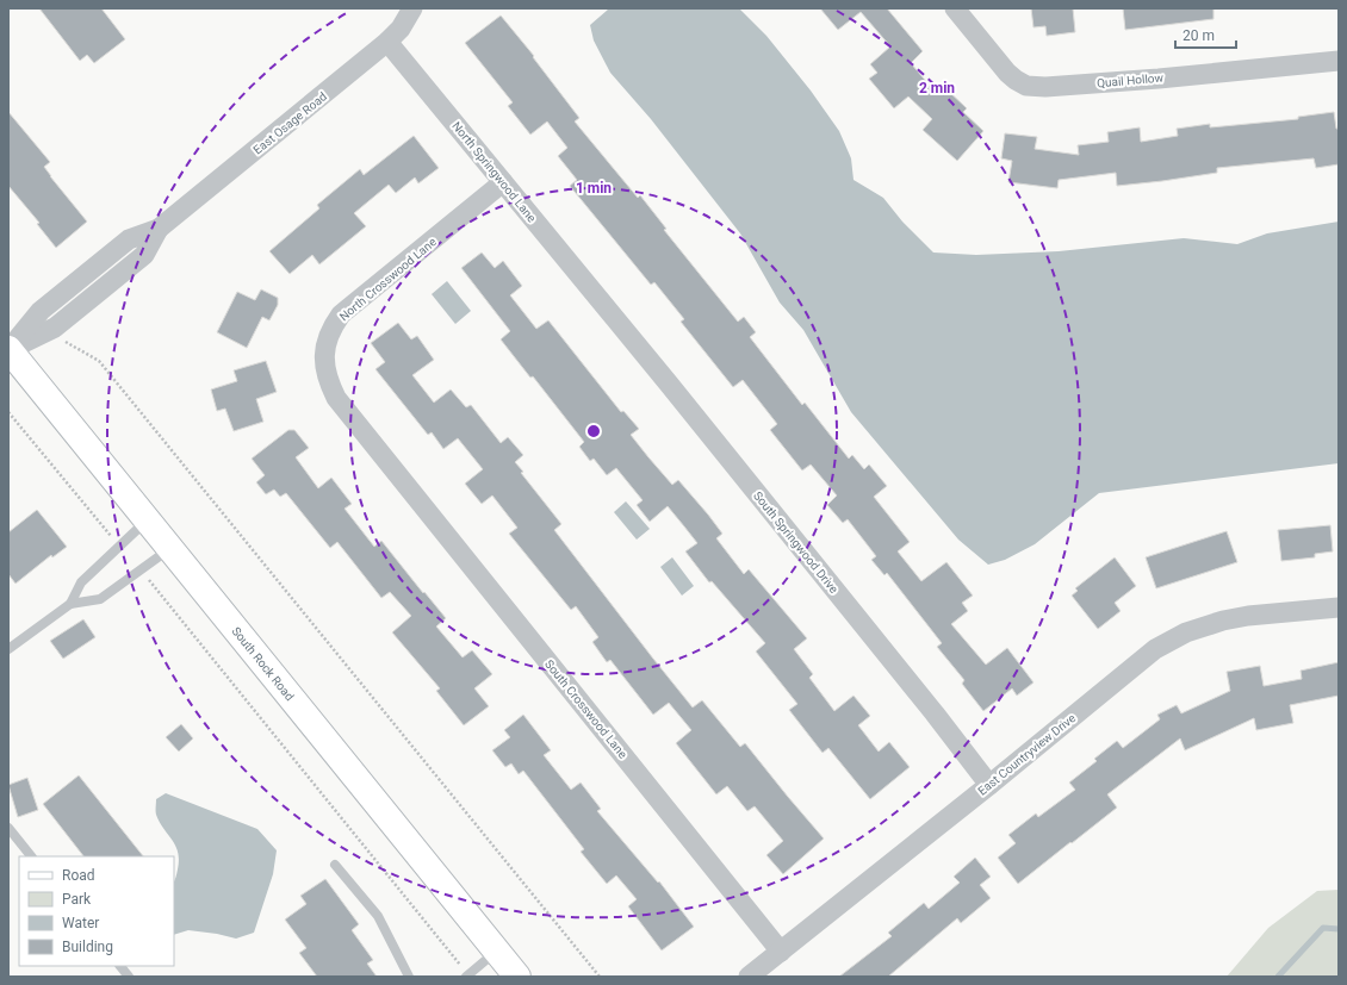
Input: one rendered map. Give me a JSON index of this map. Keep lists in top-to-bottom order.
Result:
{
  "streets": {
    "main road": ["South Rock Road"],
    "street": [
      "Quail Hollow",
      "East Osage Road",
      "North Springwood Lane",
      "North Crosswood Lane",
      "South Springwood Drive",
      "South Crosswood Lane",
      "East Countryview Drive"
    ]
  },
  "crossings": [
    ["East Osage Road", "North Springwood Lane"],
    ["East Osage Road", "South Rock Road"],
    ["North Springwood Lane", "North Crosswood Lane"],
    ["North Springwood Lane", "South Springwood Drive"],
    ["North Crosswood Lane", "South Crosswood Lane"],
    ["South Springwood Drive", "East Countryview Drive"],
    ["South Crosswood Lane", "East Countryview Drive"]
  ],
  "legend": [
    "Road",
    "Park",
    "Water",
    "Building"
  ],
  "scale_bar": "20 m",
  "rings": ["2 min", "1 min"]
}
